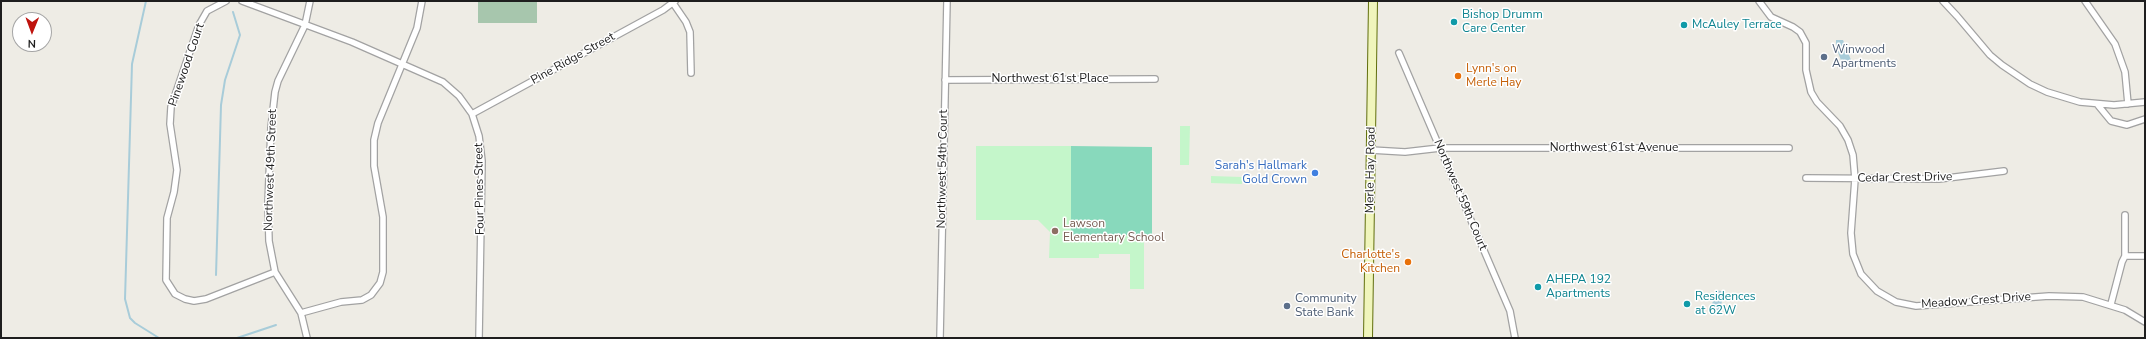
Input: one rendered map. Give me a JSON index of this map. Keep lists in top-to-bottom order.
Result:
{
  "streets": {
    "main road": ["Merle Hay Road"],
    "street": [
      "Pine Ridge Street",
      "Pinewood Court",
      "Northwest 61st Place",
      "Northwest 61st Avenue",
      "Northwest 54th Court",
      "Northwest 49th Street",
      "Cedar Crest Drive",
      "Four Pines Street",
      "Northwest 59th Court",
      "Meadow Crest Drive"
    ]
  },
  "crossings": [
    ["Pine Ridge Street", "Four Pines Street"],
    ["Pinewood Court", "Northwest 49th Street"],
    ["Northwest 61st Place", "Northwest 54th Court"],
    ["Northwest 61st Avenue", "Merle Hay Road"],
    ["Northwest 61st Avenue", "Northwest 59th Court"],
    ["Northwest 49th Street", "Four Pines Street"],
    ["Cedar Crest Drive", "Meadow Crest Drive"]
  ],
  "places": [
    "Bishop Drumm Care Center",
    "McAuley Terrace",
    "Winwood Apartments",
    "Lynn's on Merle Hay",
    "Sarah's Hallmark Gold Crown",
    "Lawson Elementary School",
    "Charlotte's Kitchen",
    "AHEPA 192 Apartments",
    "Residences at 62W",
    "Community State Bank"
  ],
  "north": "bottom"
}
